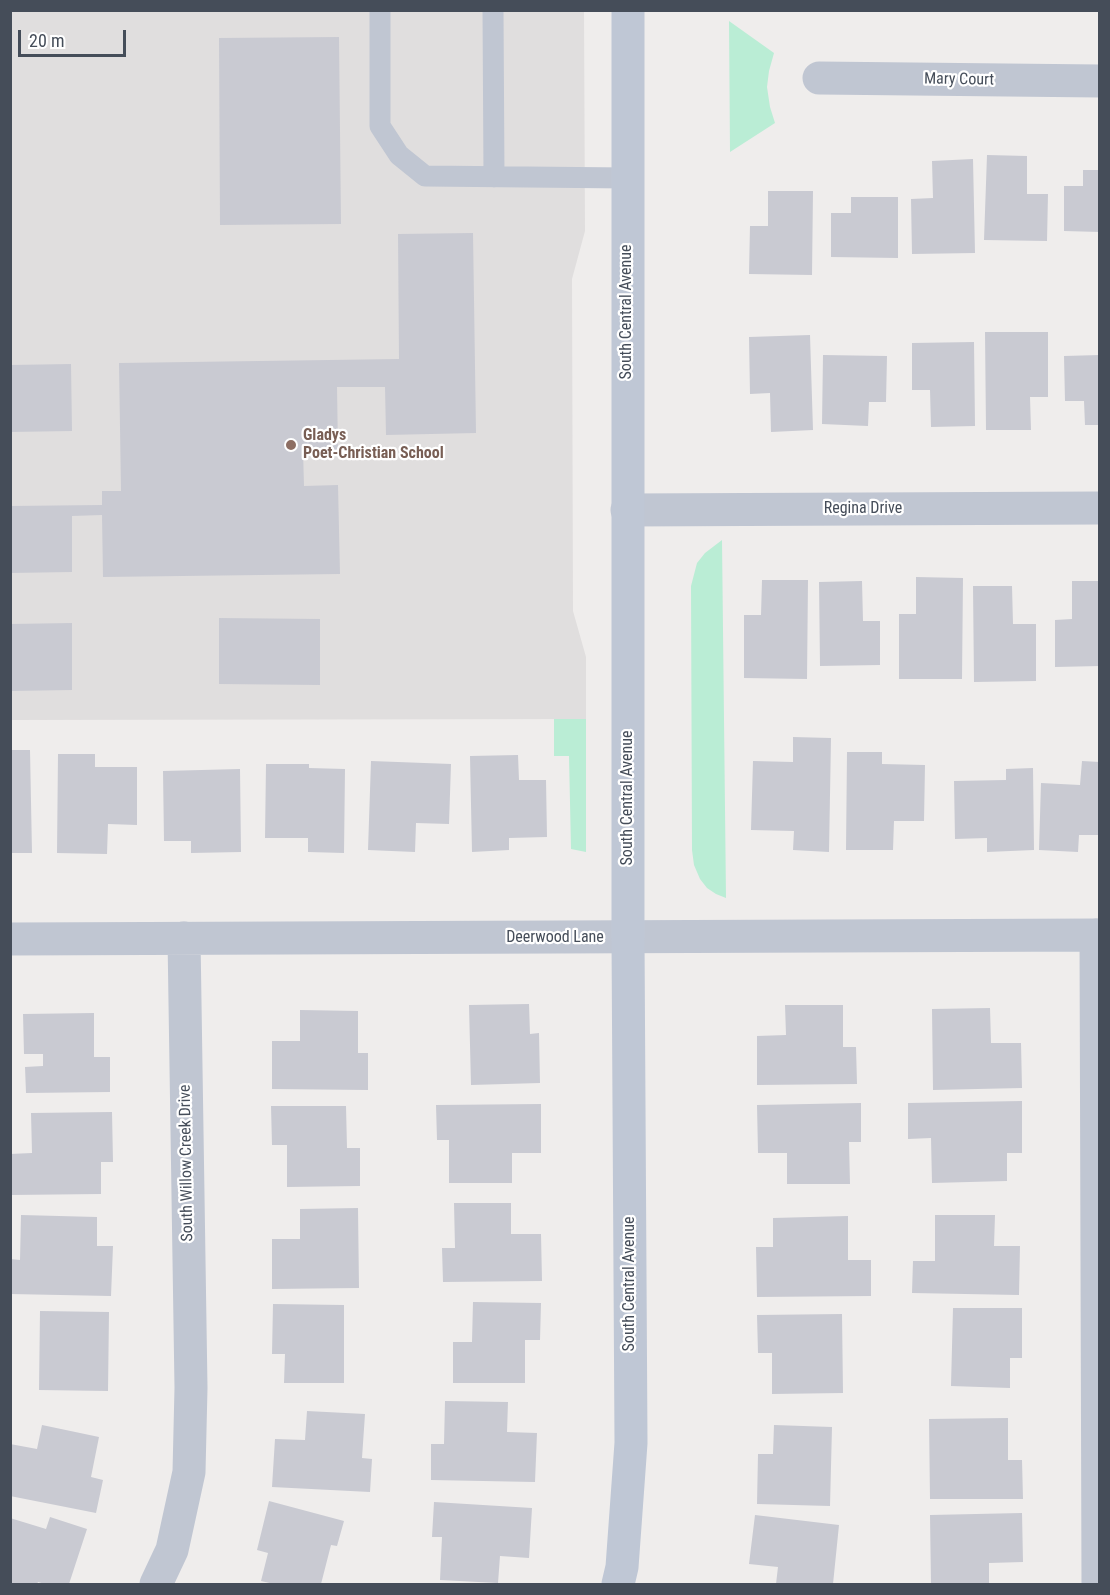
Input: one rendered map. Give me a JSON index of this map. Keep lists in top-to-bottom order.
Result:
{
  "streets": {
    "street": [
      "Mary Court",
      "South Central Avenue",
      "Regina Drive",
      "Deerwood Lane",
      "South Willow Creek Drive"
    ]
  },
  "crossings": [
    ["South Central Avenue", "Regina Drive"],
    ["South Central Avenue", "Deerwood Lane"],
    ["Deerwood Lane", "South Willow Creek Drive"]
  ],
  "places": ["Gladys Poet-Christian School"],
  "scale_bar": "20 m"
}
